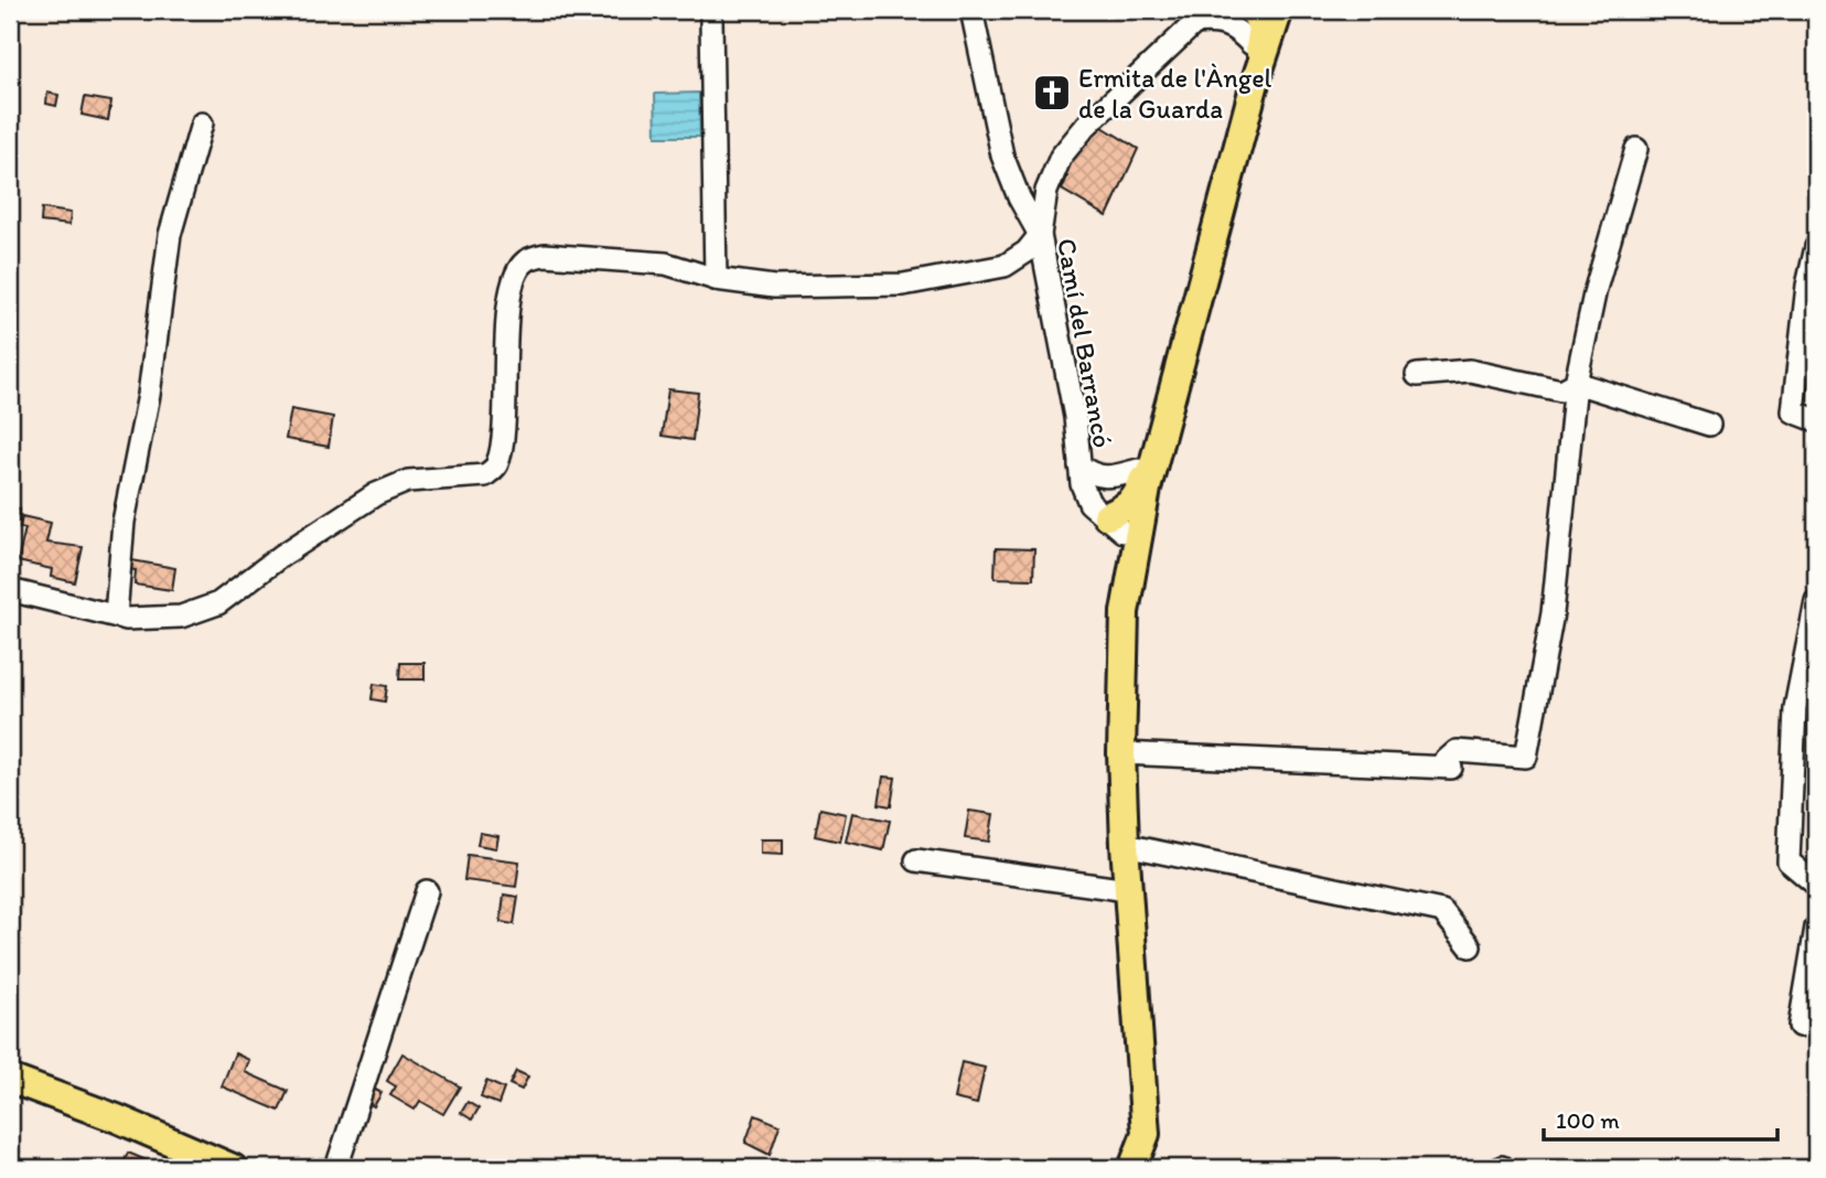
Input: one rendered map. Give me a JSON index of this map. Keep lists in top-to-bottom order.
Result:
{
  "streets": {
    "street": ["Camí del Barrancó"]
  },
  "places": {
    "church": ["Ermita de l'Àngel de la Guarda"]
  },
  "scale_bar": "100 m"
}
